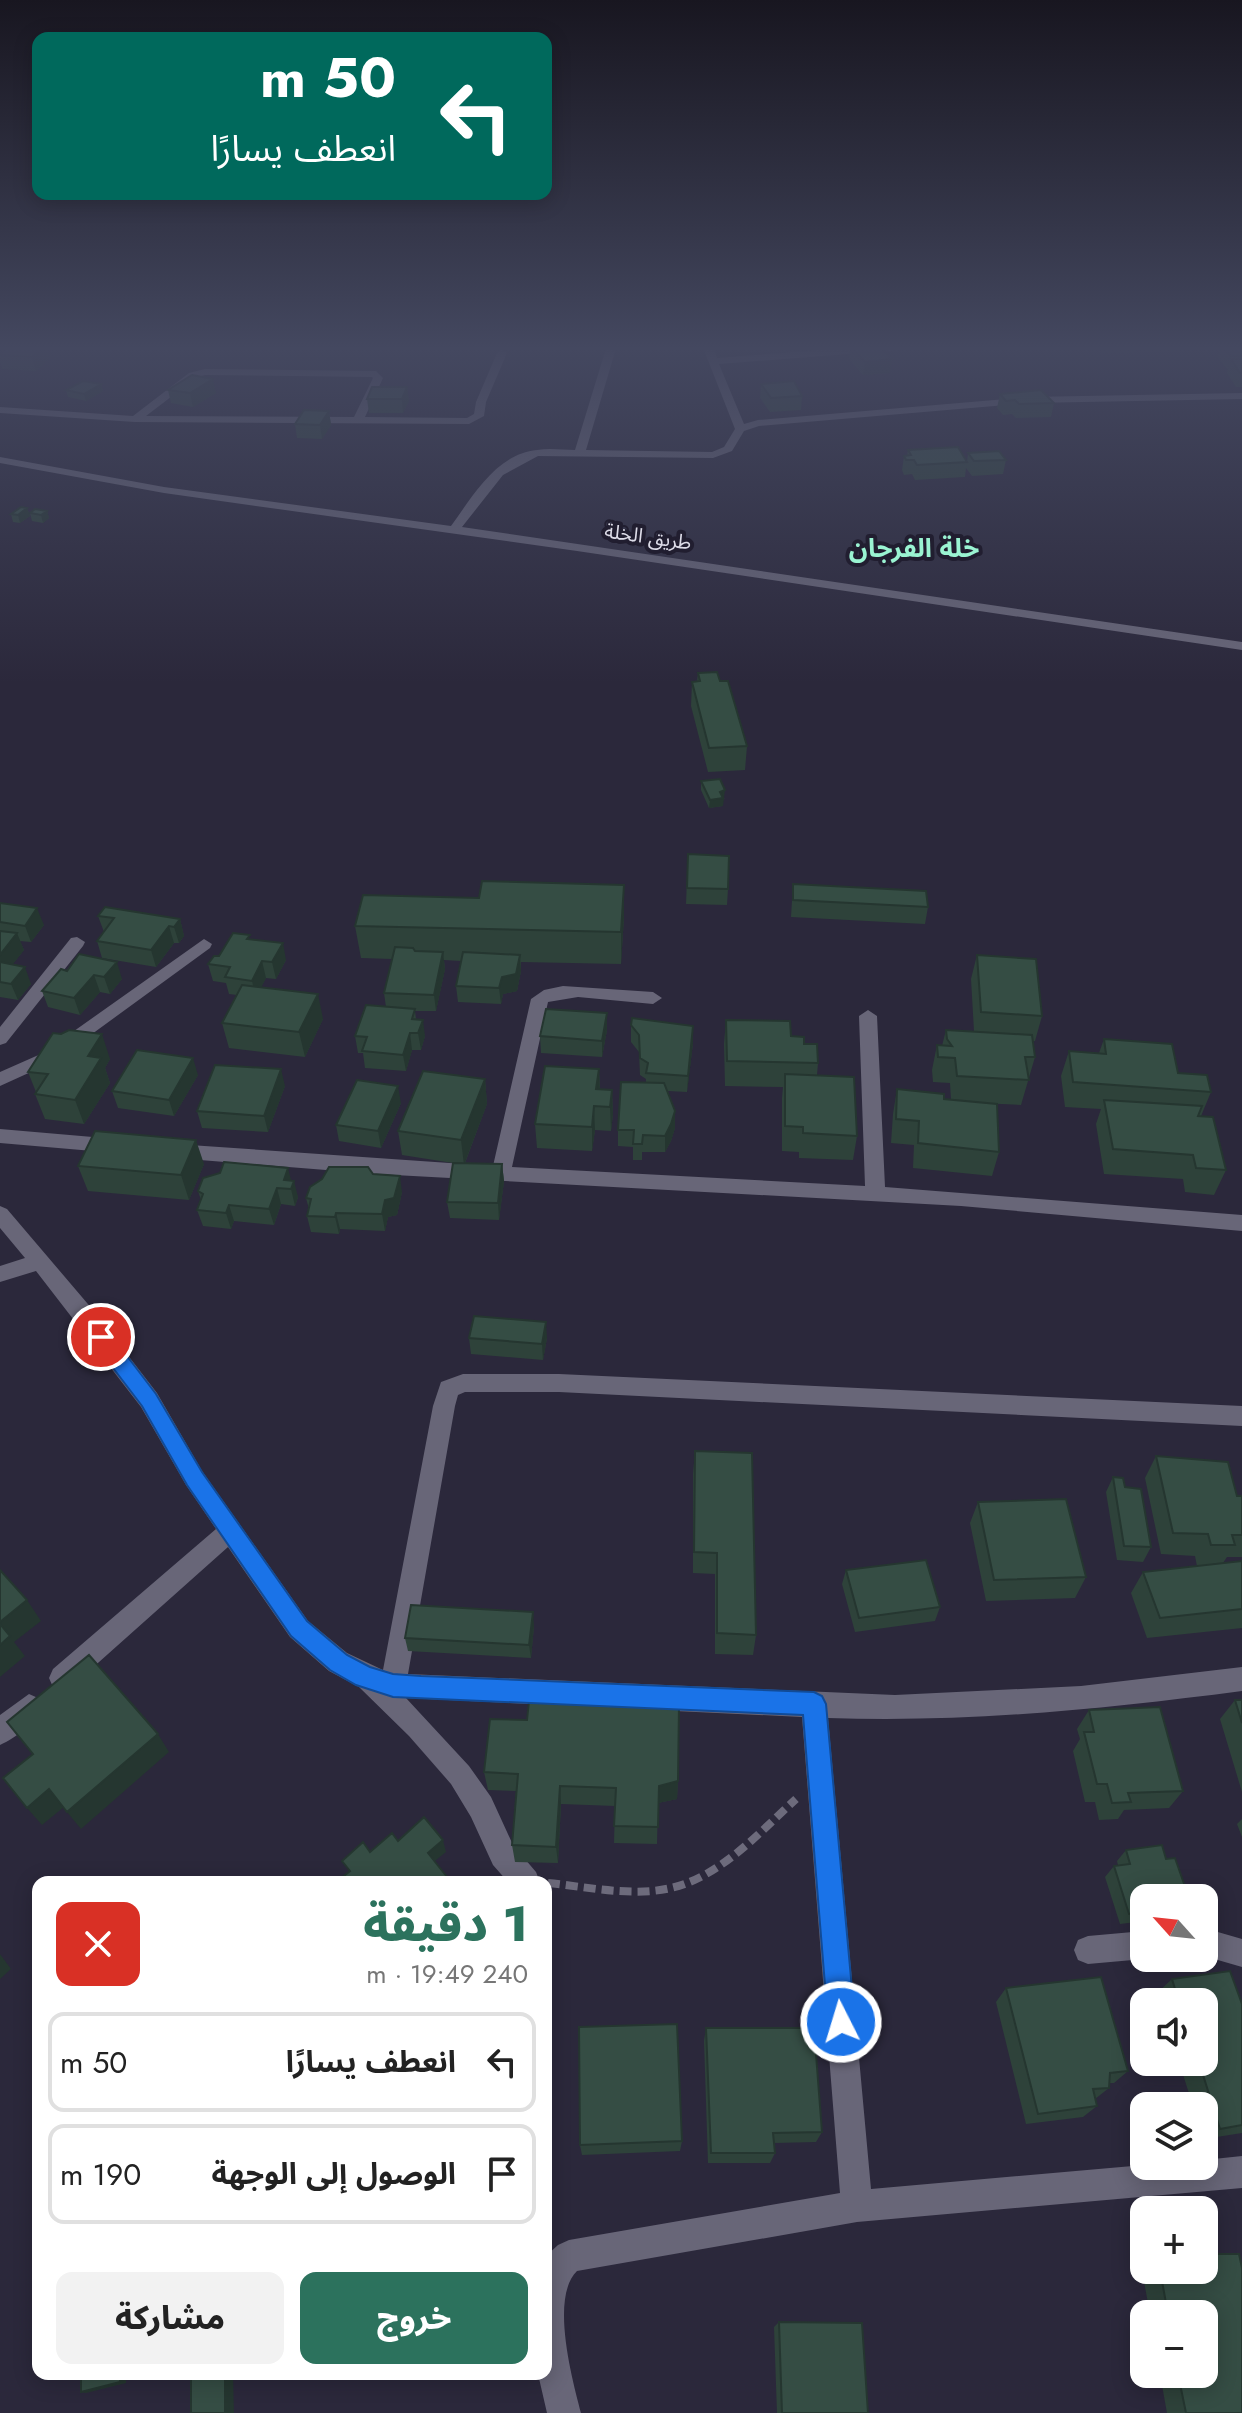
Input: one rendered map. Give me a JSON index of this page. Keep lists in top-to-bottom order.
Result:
{
  "streets": {
    "street": ["طريق الخلة"]
  },
  "districts": ["خلة الفرجان"],
  "north": "top left",
  "page": {
    "turn": ["50 m", "انعطف يسارًا"],
    "heading": ["1 دقيقة", "240 m · 19:49"],
    "map_buttons": ["+", "−"],
    "list": [
      {
        "name": "انعطف يسارًا",
        "value": "50 m"
      },
      {
        "name": "الوصول إلى الوجهة",
        "value": "190 m"
      }
    ],
    "buttons": ["خروج", "مشاركة"]
  }
}
